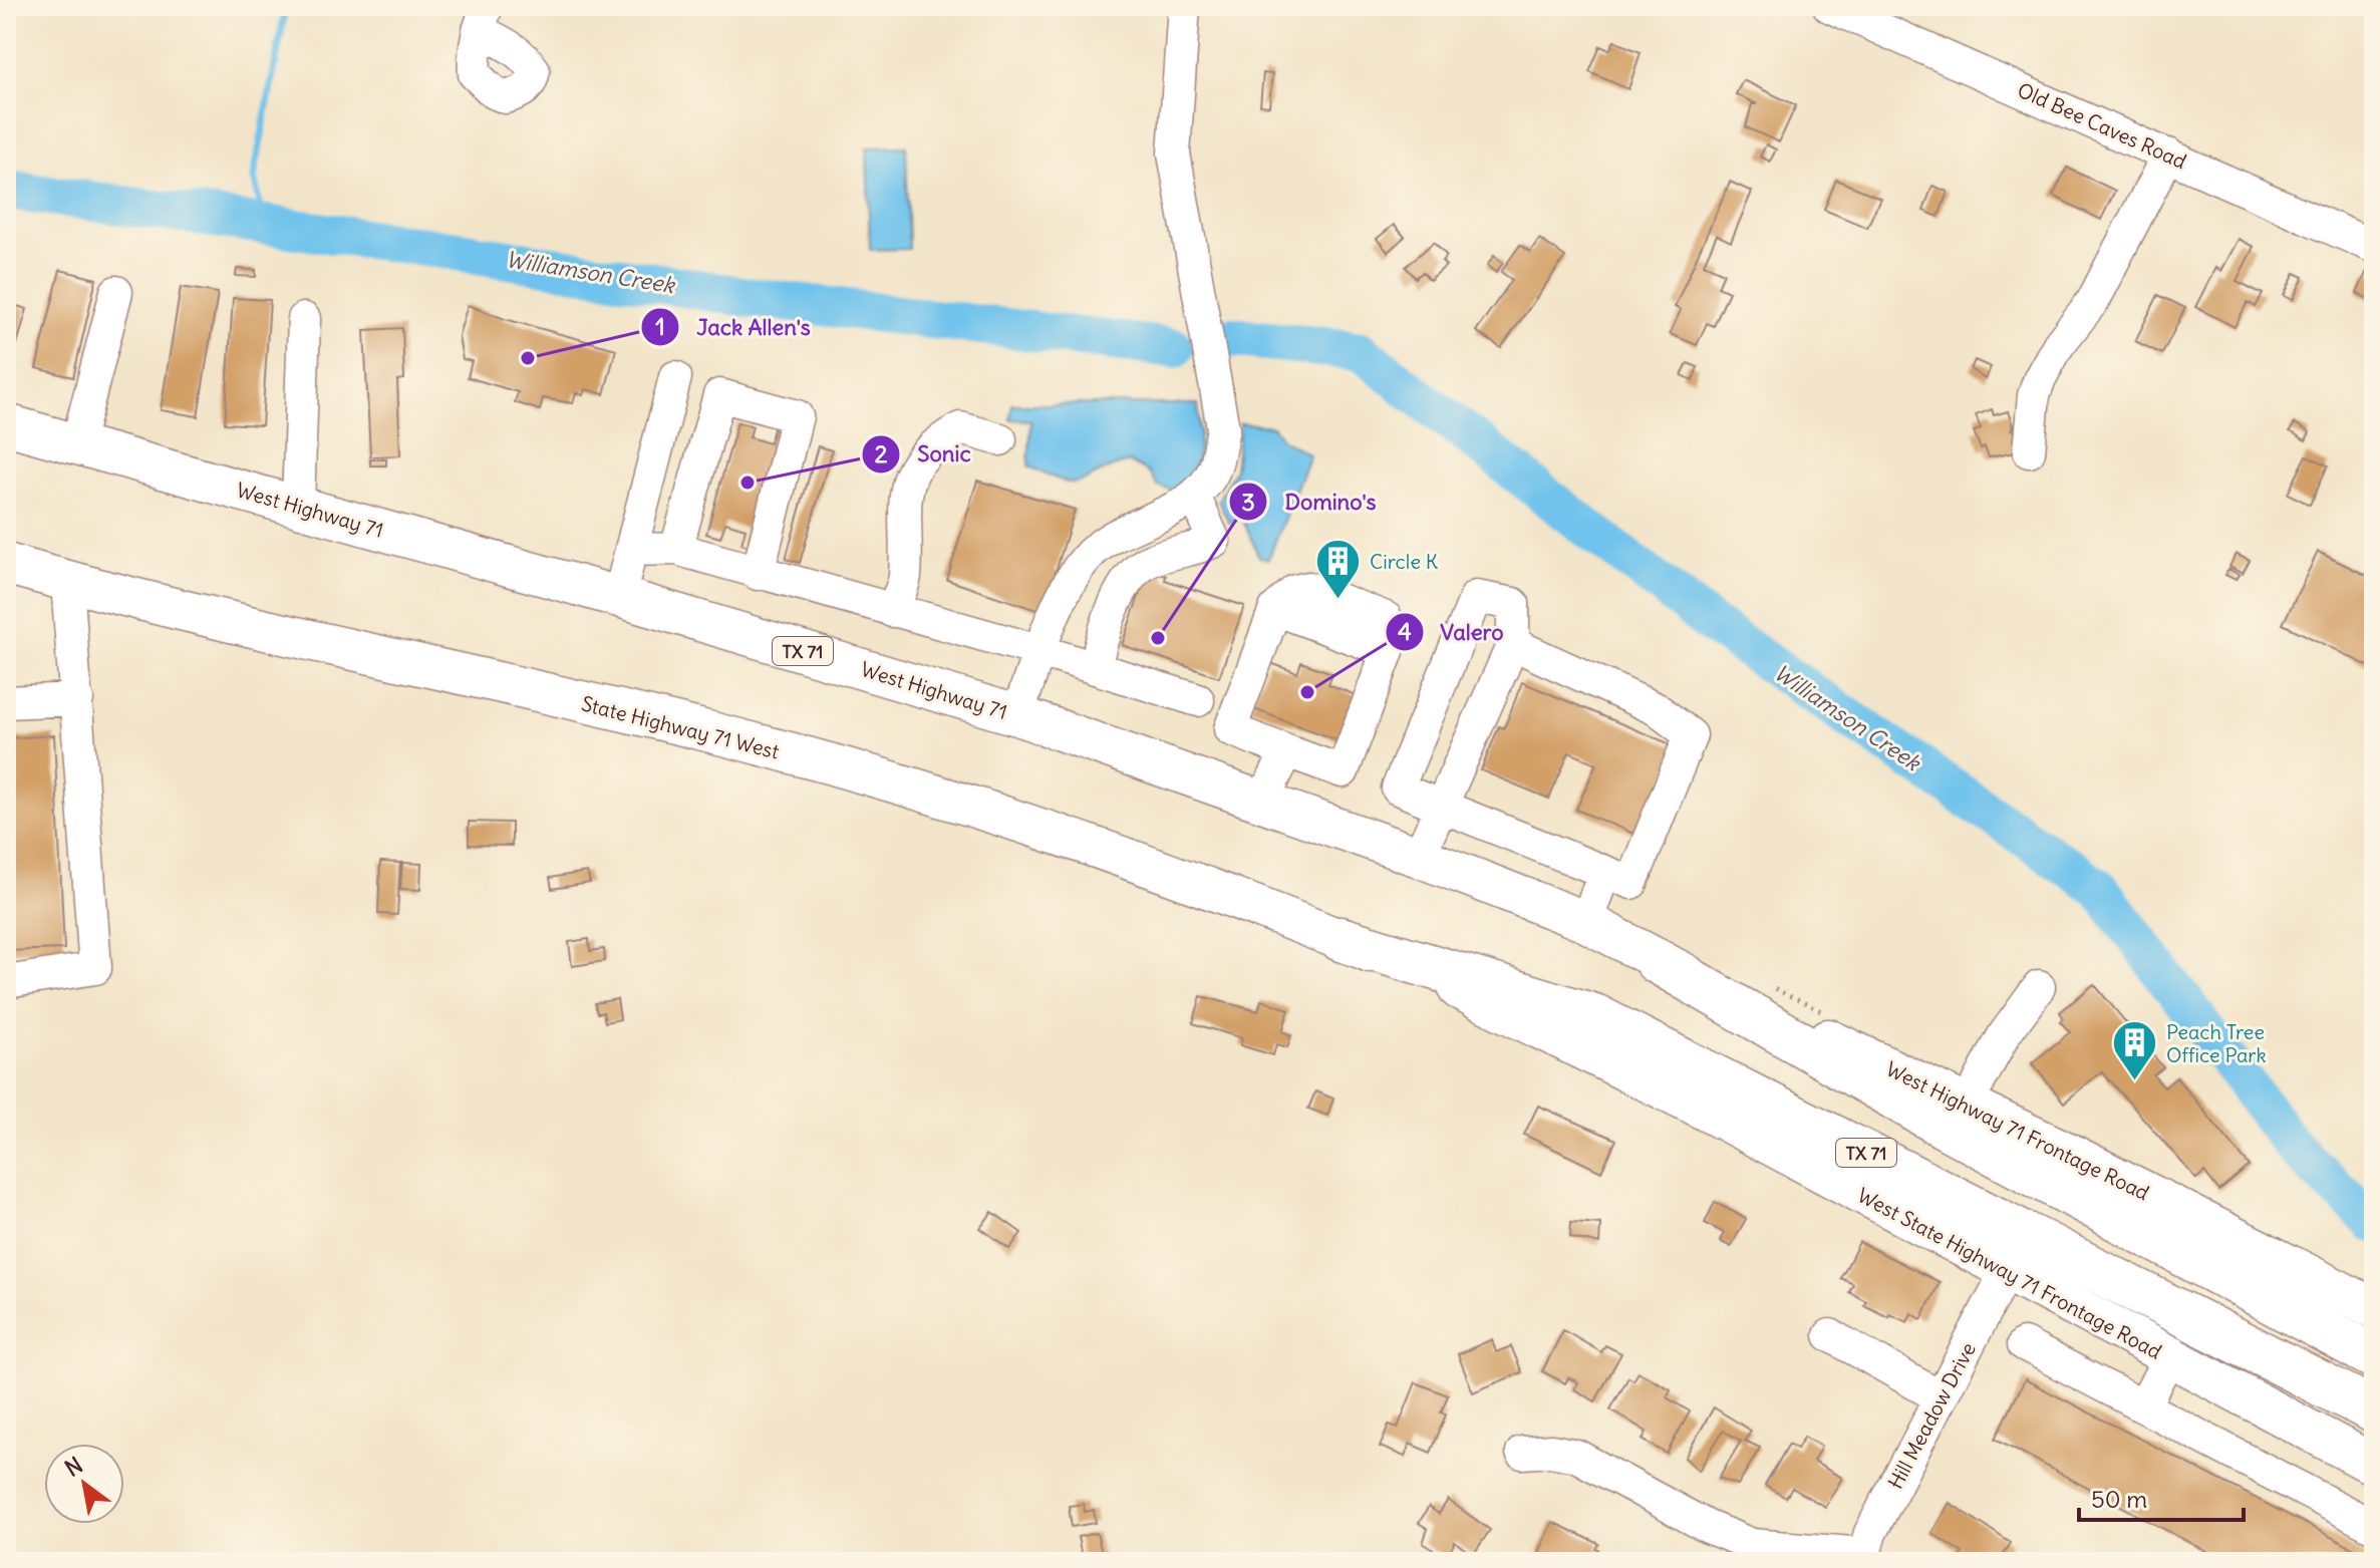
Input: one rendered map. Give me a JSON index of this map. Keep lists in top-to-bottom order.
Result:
{
  "streets": {
    "highway": ["TX 71"],
    "main road": [
      "West Highway 71",
      "State Highway 71 West",
      "West Highway 71 Frontage Road",
      "West State Highway 71 Frontage Road"
    ],
    "street": ["Old Bee Caves Road", "Hill Meadow Drive"]
  },
  "crossings": [
    ["West Highway 71", "TX 71"],
    ["West Highway 71", "West Highway 71 Frontage Road"],
    ["TX 71", "State Highway 71 West"],
    ["TX 71", "West Highway 71 Frontage Road"],
    ["TX 71", "West State Highway 71 Frontage Road"],
    ["State Highway 71 West", "West State Highway 71 Frontage Road"],
    ["West State Highway 71 Frontage Road", "Hill Meadow Drive"]
  ],
  "water": ["Williamson Creek"],
  "places": {
    "other": [
      "Jack Allen's",
      "Sonic",
      "Domino's",
      "Valero"
    ],
    "building": ["Circle K", "Peach Tree Office Park"]
  },
  "scale_bar": "50 m",
  "north": "top left"
}
